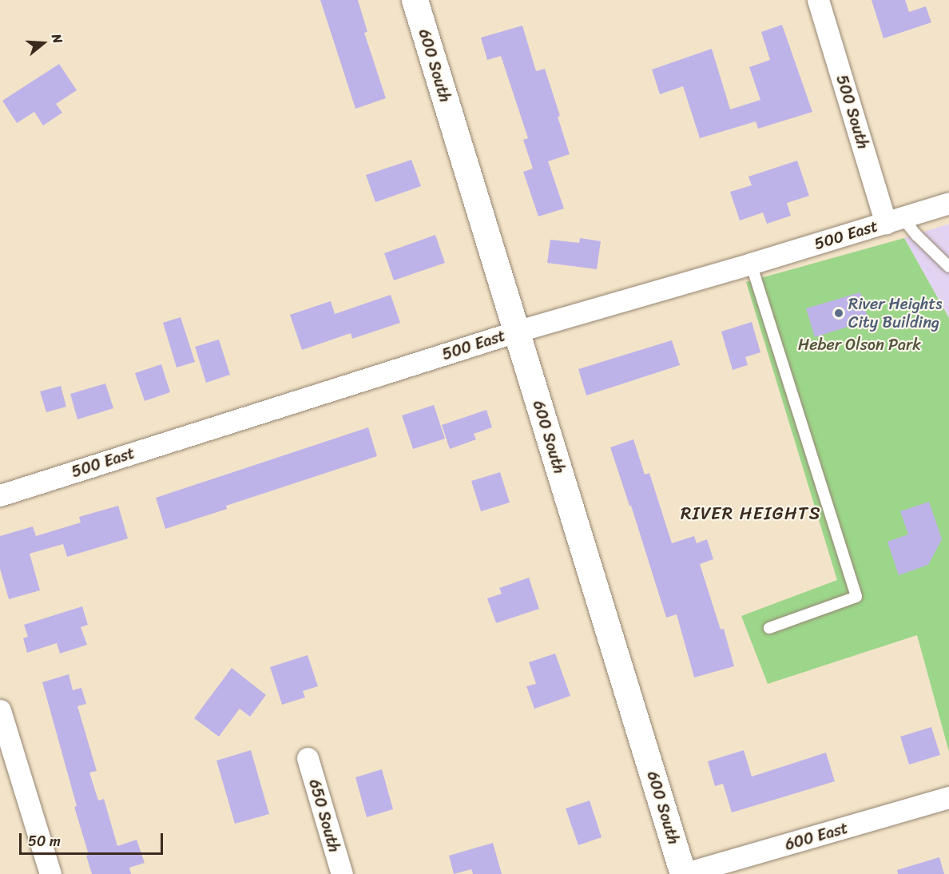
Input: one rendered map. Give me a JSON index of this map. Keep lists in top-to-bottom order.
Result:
{
  "streets": {
    "street": [
      "600 South",
      "500 South",
      "500 East",
      "650 South",
      "600 East"
    ]
  },
  "crossings": [
    ["600 South", "500 East"],
    ["600 South", "600 East"],
    ["500 South", "500 East"]
  ],
  "districts": ["RIVER HEIGHTS"],
  "parks": ["Heber Olson Park"],
  "places": ["River Heights City Building"],
  "scale_bar": "50 m",
  "north": "right"
}
